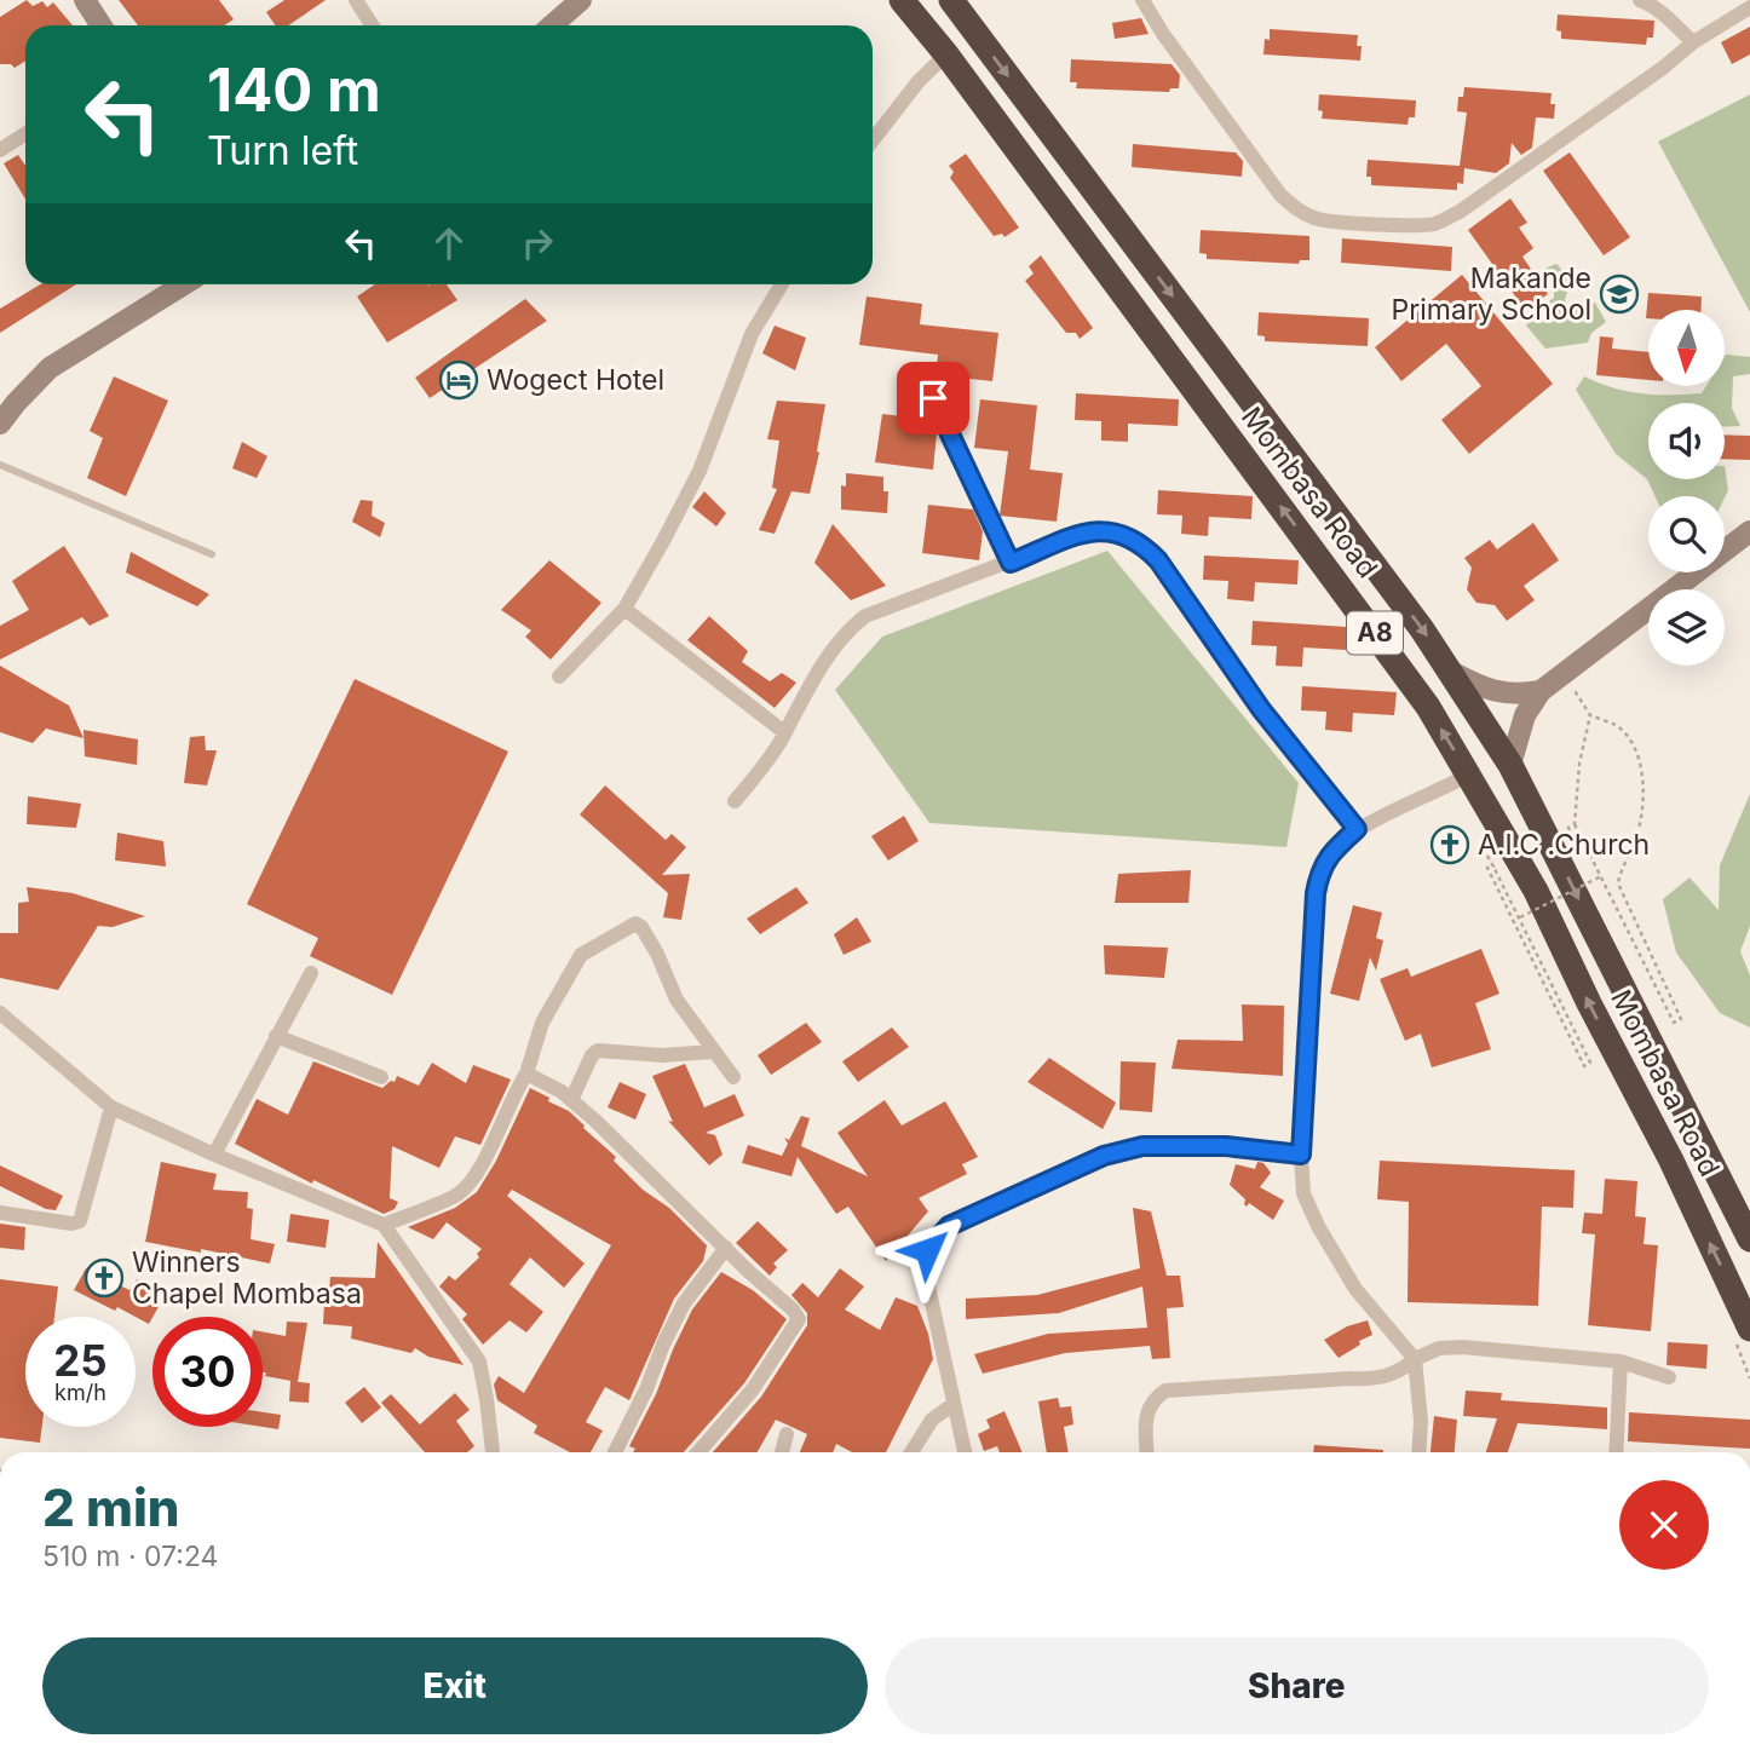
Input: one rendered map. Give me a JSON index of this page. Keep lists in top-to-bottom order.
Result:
{
  "streets": {
    "highway": ["Mombasa Road", "A8"]
  },
  "places": {
    "school or university": ["Makande Primary School"],
    "hotel": ["Wogect Hotel"],
    "church": ["A.I.C .Church", "Winners Chapel Mombasa"]
  },
  "north": "bottom",
  "page": {
    "turn": ["140 m", "Turn left"],
    "speed": "25 km/h",
    "limit": "30",
    "heading": ["2 min", "510 m · 07:24"],
    "buttons": ["Exit", "Share"]
  }
}
